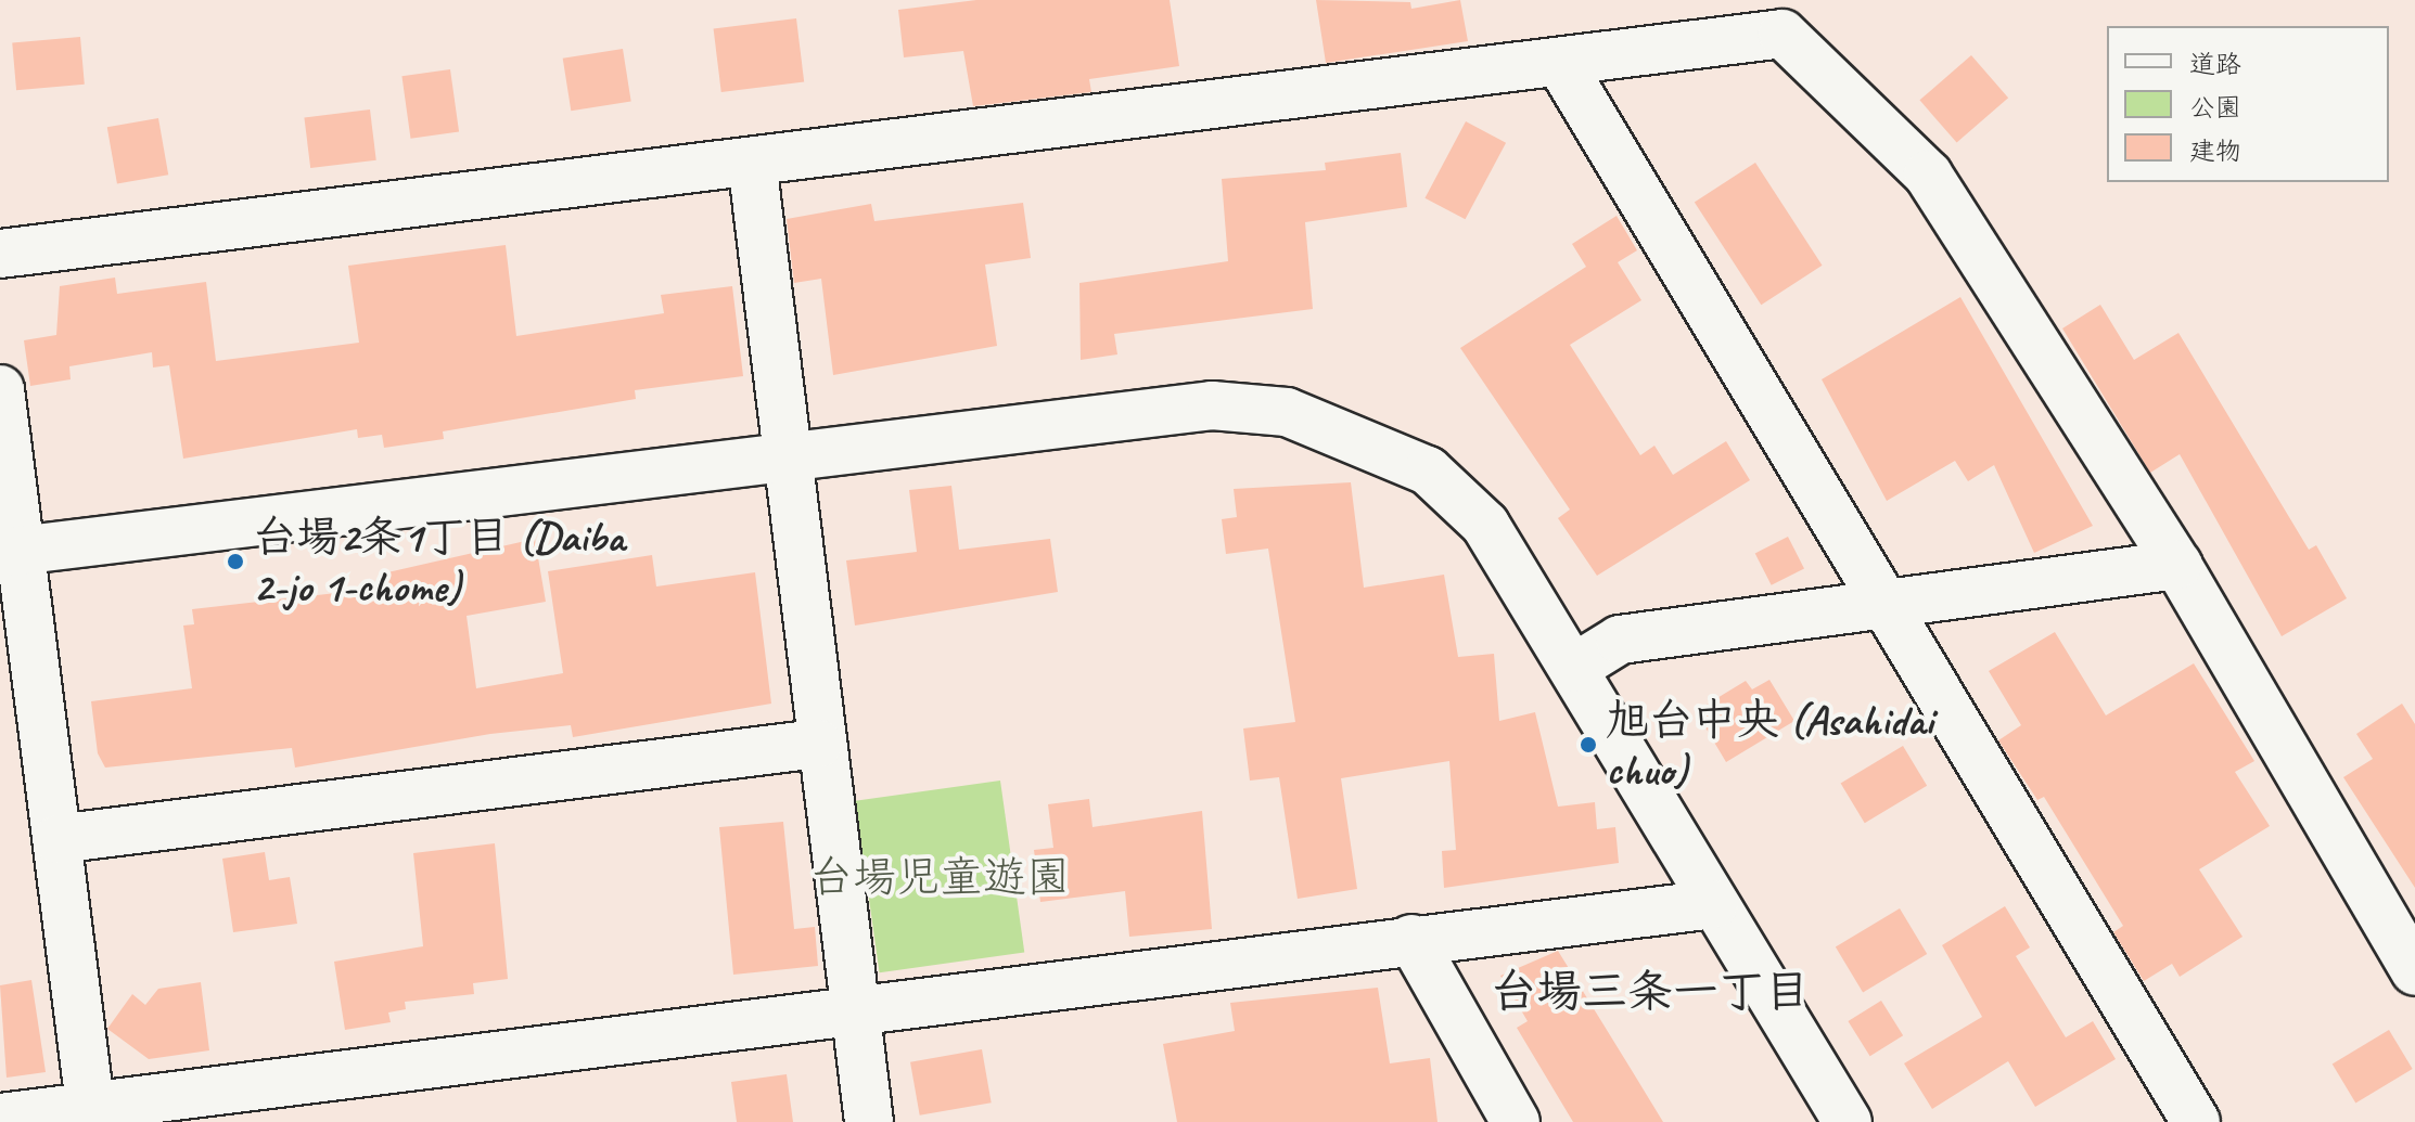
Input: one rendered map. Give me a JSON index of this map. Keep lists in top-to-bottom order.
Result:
{
  "districts": ["台場三条一丁目"],
  "parks": ["台場児童遊園"],
  "places": ["台場2条1丁目 (Daiba 2-jo 1-chome)", "旭台中央 (Asahidai chuo)"],
  "legend": ["道路", "公園", "建物"]
}
